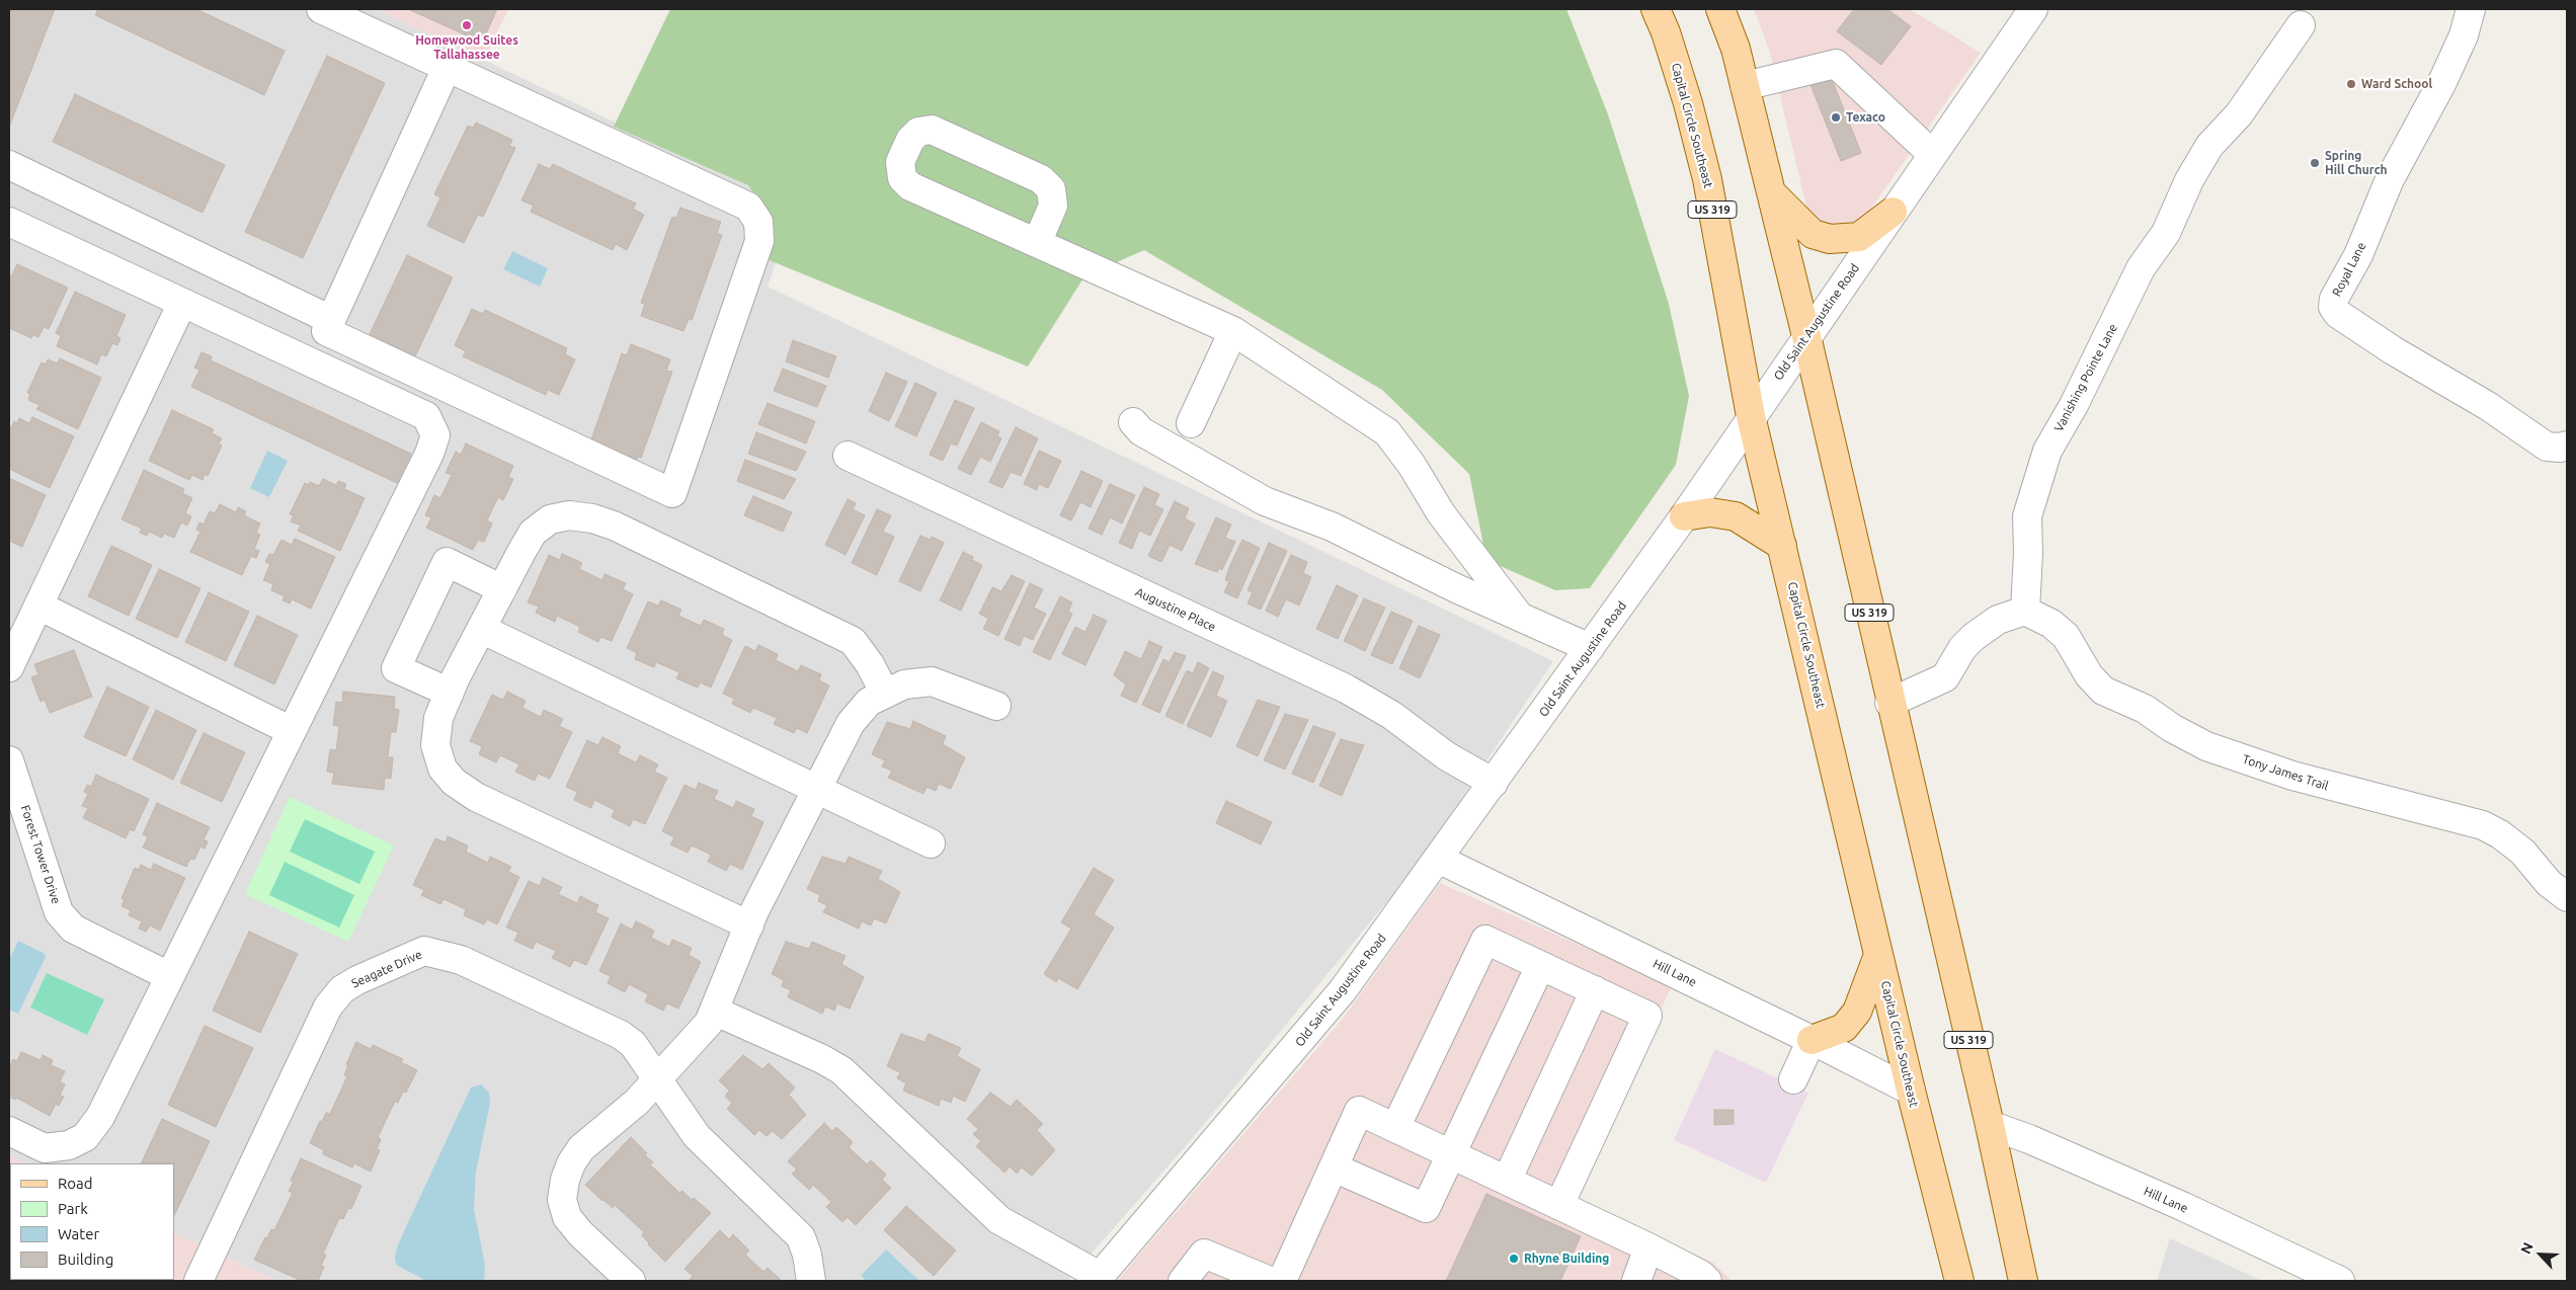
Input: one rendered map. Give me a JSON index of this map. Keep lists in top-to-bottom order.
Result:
{
  "streets": {
    "main road": ["Capital Circle Southeast", "US 319"],
    "street": [
      "Royal Lane",
      "Old Saint Augustine Road",
      "Vanishing Pointe Lane",
      "Augustine Place",
      "Tony James Trail",
      "Forest Tower Drive",
      "Seagate Drive",
      "Hill Lane"
    ]
  },
  "crossings": [
    ["Capital Circle Southeast", "Old Saint Augustine Road"],
    ["Capital Circle Southeast", "Hill Lane"],
    ["US 319", "Old Saint Augustine Road"],
    ["US 319", "Hill Lane"],
    ["Old Saint Augustine Road", "Augustine Place"],
    ["Old Saint Augustine Road", "Hill Lane"],
    ["Vanishing Pointe Lane", "Tony James Trail"]
  ],
  "places": [
    "Homewood Suites Tallahassee",
    "Ward School",
    "Texaco",
    "Spring Hill Church",
    "Rhyne Building"
  ],
  "legend": [
    "Road",
    "Park",
    "Water",
    "Building"
  ],
  "north": "top left"
}
